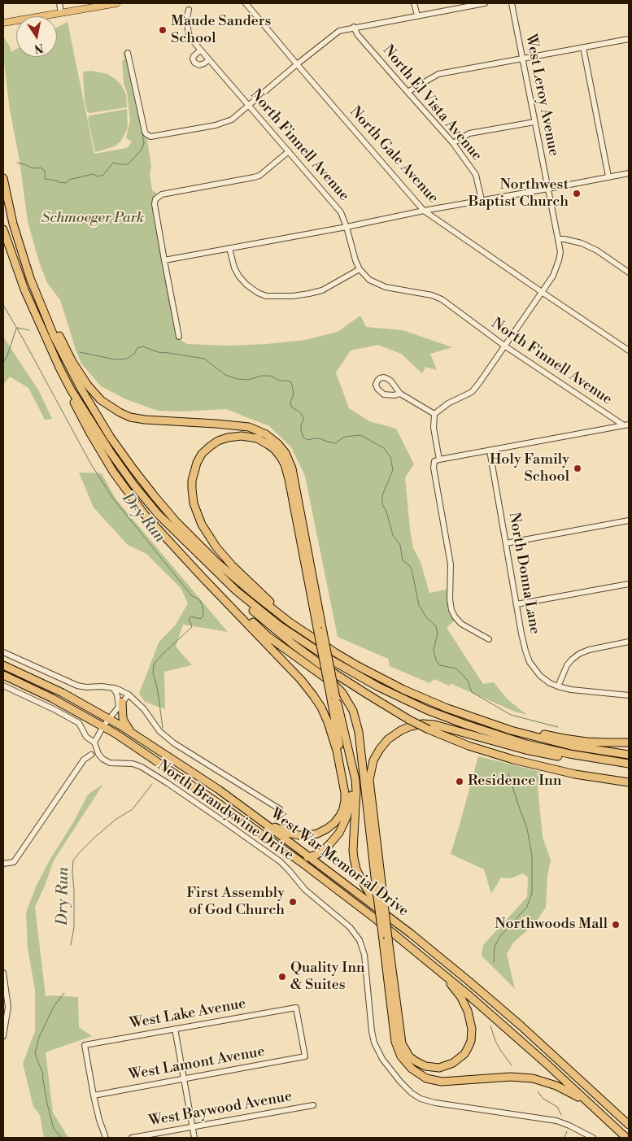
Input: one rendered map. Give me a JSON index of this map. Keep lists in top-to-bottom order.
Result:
{
  "streets": {
    "highway": ["West War Memorial Drive"],
    "street": [
      "West Leroy Avenue",
      "North El Vista Avenue",
      "North Finnell Avenue",
      "North Gale Avenue",
      "North Donna Lane",
      "North Brandywine Drive",
      "West Lake Avenue",
      "West Lamont Avenue",
      "West Baywood Avenue"
    ]
  },
  "crossings": [
    ["West Leroy Avenue", "North Finnell Avenue"],
    ["West Leroy Avenue", "North Gale Avenue"],
    ["West Lake Avenue", "West Lamont Avenue"]
  ],
  "water": ["Dry Run"],
  "parks": ["Schmoeger Park"],
  "places": [
    "Maude Sanders School",
    "Northwest Baptist Church",
    "Holy Family School",
    "Residence Inn",
    "First Assembly of God Church",
    "Northwoods Mall",
    "Quality Inn & Suites"
  ],
  "north": "bottom"
}
